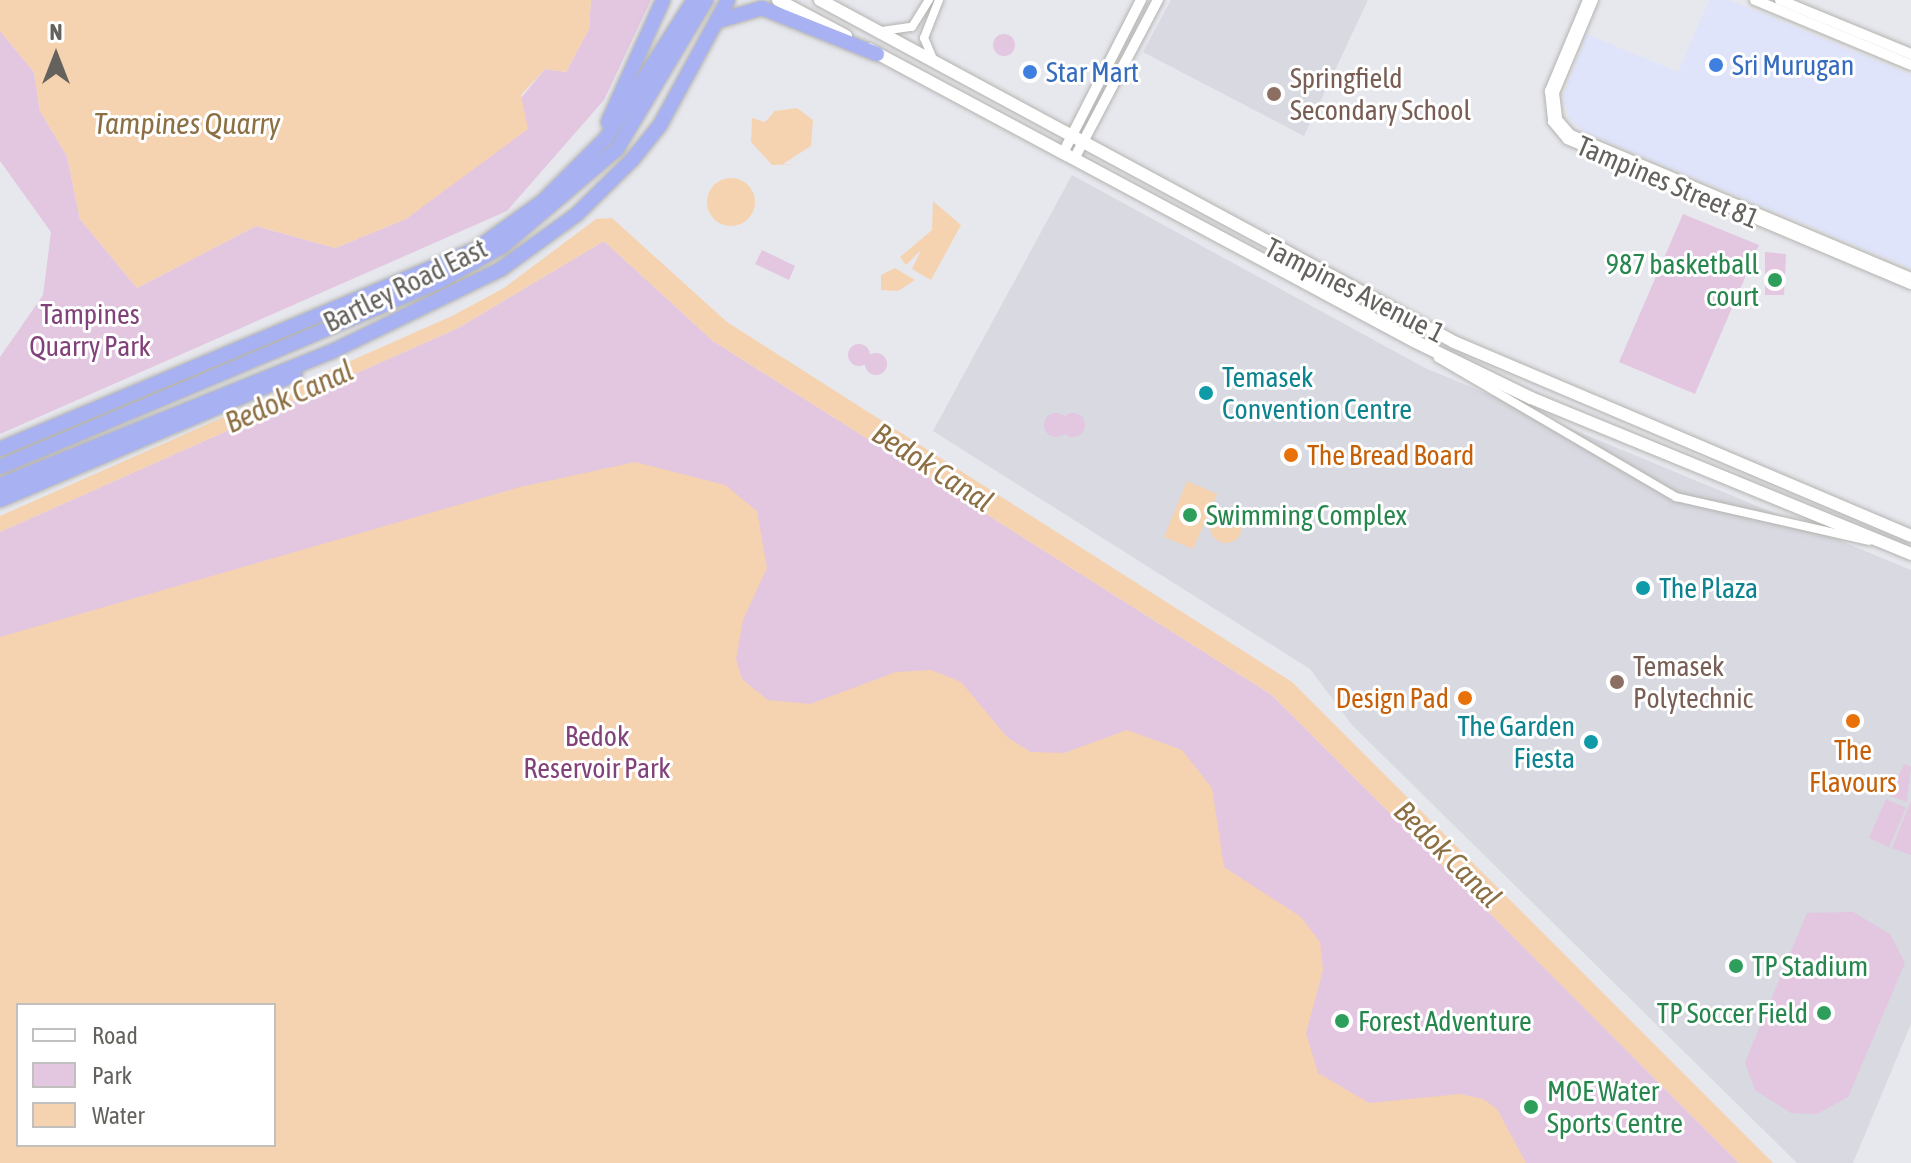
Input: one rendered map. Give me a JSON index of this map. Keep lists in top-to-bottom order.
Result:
{
  "streets": {
    "highway": ["Bartley Road East"],
    "main road": ["Tampines Avenue 1"],
    "street": ["Tampines Street 81"]
  },
  "water": ["Tampines Quarry", "Bedok Canal"],
  "parks": ["Tampines Quarry Park", "Bedok Reservoir Park"],
  "places": [
    "Sri Murugan",
    "Star Mart",
    "Springfield Secondary School",
    "987 basketball court",
    "Temasek Convention Centre",
    "The Bread Board",
    "Swimming Complex",
    "The Plaza",
    "Temasek Polytechnic",
    "Design Pad",
    "The Flavours",
    "The Garden Fiesta",
    "TP Stadium",
    "TP Soccer Field",
    "Forest Adventure",
    "MOE Water Sports Centre"
  ],
  "legend": ["Road", "Park", "Water"],
  "north": "top"
}
